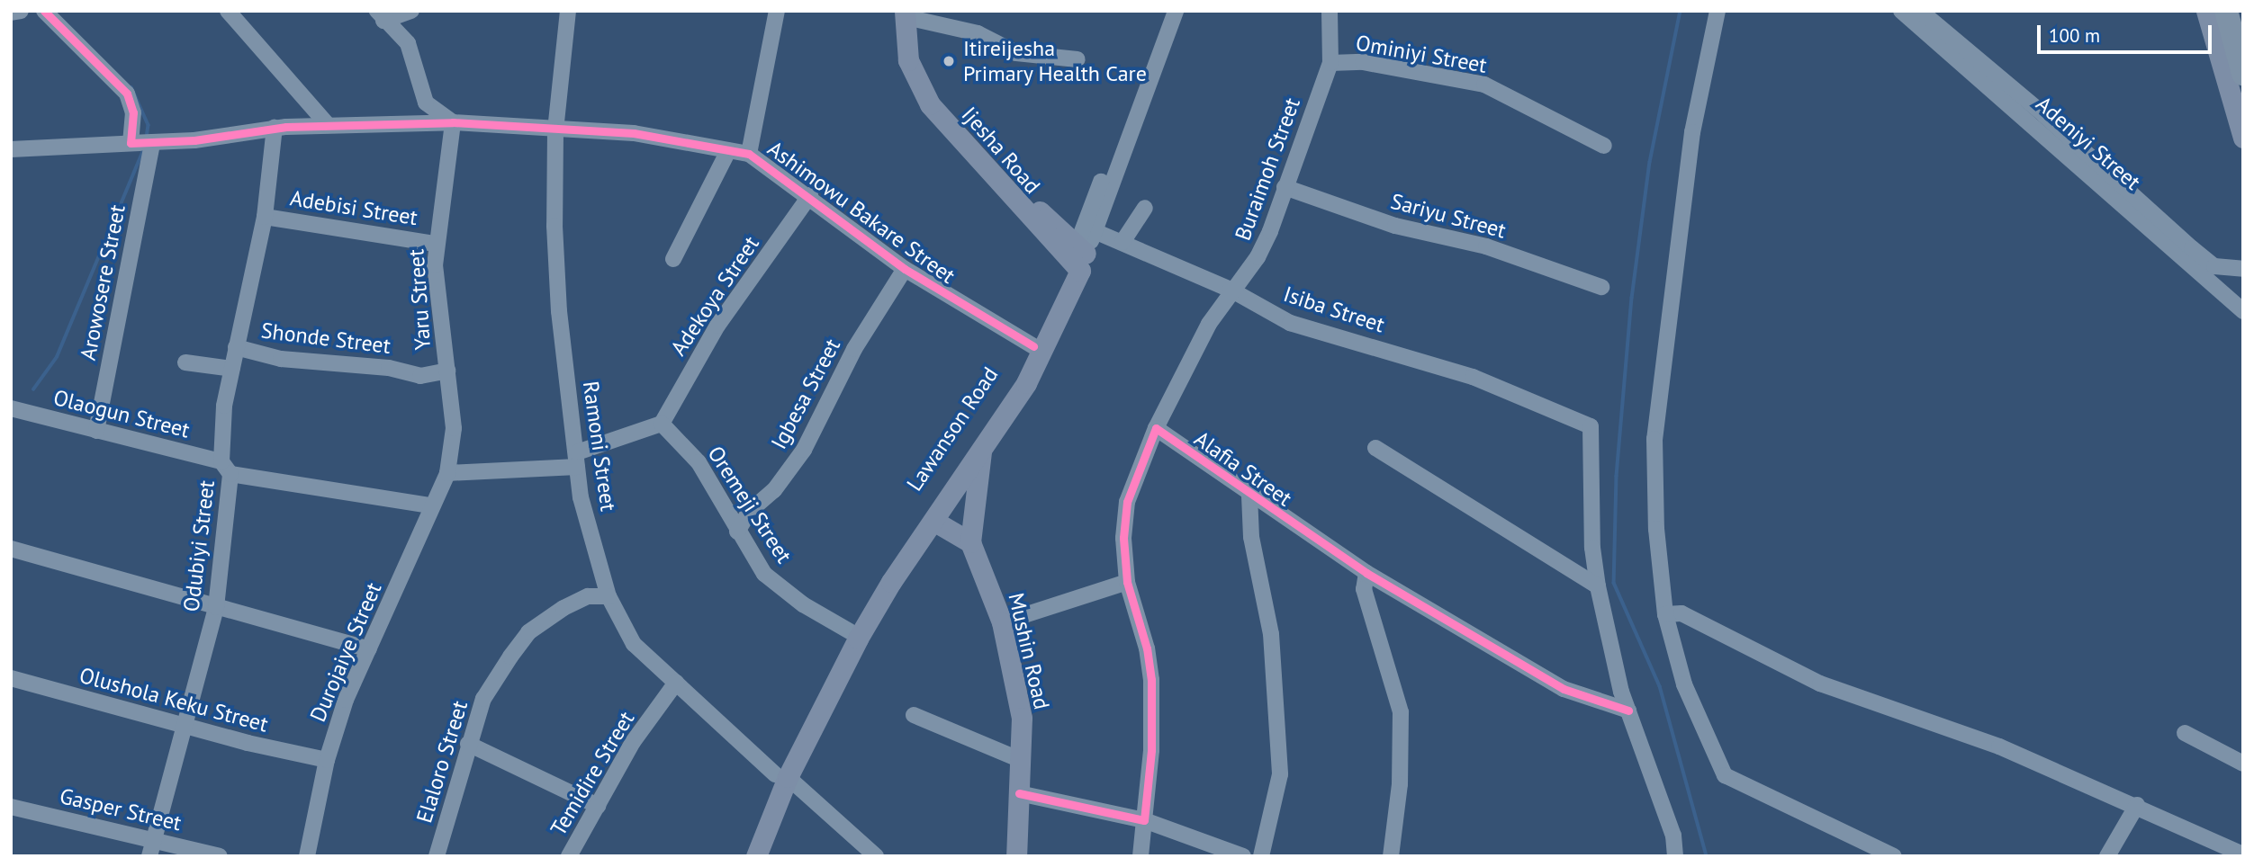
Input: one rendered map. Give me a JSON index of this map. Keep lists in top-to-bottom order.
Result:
{
  "streets": {
    "main road": ["Ijesha Road", "Lawanson Road", "Mushin Road"],
    "street": [
      "Ominiyi Street",
      "Adeniyi Street",
      "Buraimoh Street",
      "Adebisi Street",
      "Ashimowu Bakare Street",
      "Sariyu Street",
      "Arowosere Street",
      "Adekoya Street",
      "Yaru Street",
      "Isiba Street",
      "Shonde Street",
      "Igbesa Street",
      "Olaogun Street",
      "Ramoni Street",
      "Alafia Street",
      "Oremeji Street",
      "Odubiyi Street",
      "Durojaiye Street",
      "Olushola Keku Street",
      "Elaloro Street",
      "Temidire Street",
      "Gasper Street"
    ]
  },
  "crossings": [
    ["Ominiyi Street", "Buraimoh Street"],
    ["Ijesha Road", "Lawanson Road"],
    ["Buraimoh Street", "Sariyu Street"],
    ["Buraimoh Street", "Isiba Street"],
    ["Buraimoh Street", "Alafia Street"],
    ["Adebisi Street", "Yaru Street"],
    ["Adebisi Street", "Odubiyi Street"],
    ["Ashimowu Bakare Street", "Arowosere Street"],
    ["Ashimowu Bakare Street", "Adekoya Street"],
    ["Ashimowu Bakare Street", "Yaru Street"],
    ["Ashimowu Bakare Street", "Igbesa Street"],
    ["Ashimowu Bakare Street", "Lawanson Road"],
    ["Ashimowu Bakare Street", "Ramoni Street"],
    ["Ashimowu Bakare Street", "Odubiyi Street"],
    ["Arowosere Street", "Olaogun Street"],
    ["Adekoya Street", "Oremeji Street"],
    ["Yaru Street", "Shonde Street"],
    ["Yaru Street", "Durojaiye Street"],
    ["Shonde Street", "Odubiyi Street"],
    ["Igbesa Street", "Oremeji Street"],
    ["Olaogun Street", "Odubiyi Street"],
    ["Olaogun Street", "Durojaiye Street"],
    ["Lawanson Road", "Ramoni Street"],
    ["Lawanson Road", "Oremeji Street"],
    ["Ramoni Street", "Elaloro Street"],
    ["Ramoni Street", "Temidire Street"],
    ["Odubiyi Street", "Olushola Keku Street"],
    ["Odubiyi Street", "Gasper Street"],
    ["Durojaiye Street", "Olushola Keku Street"]
  ],
  "places": ["Itireijesha Primary Health Care"],
  "scale_bar": "100 m"
}
